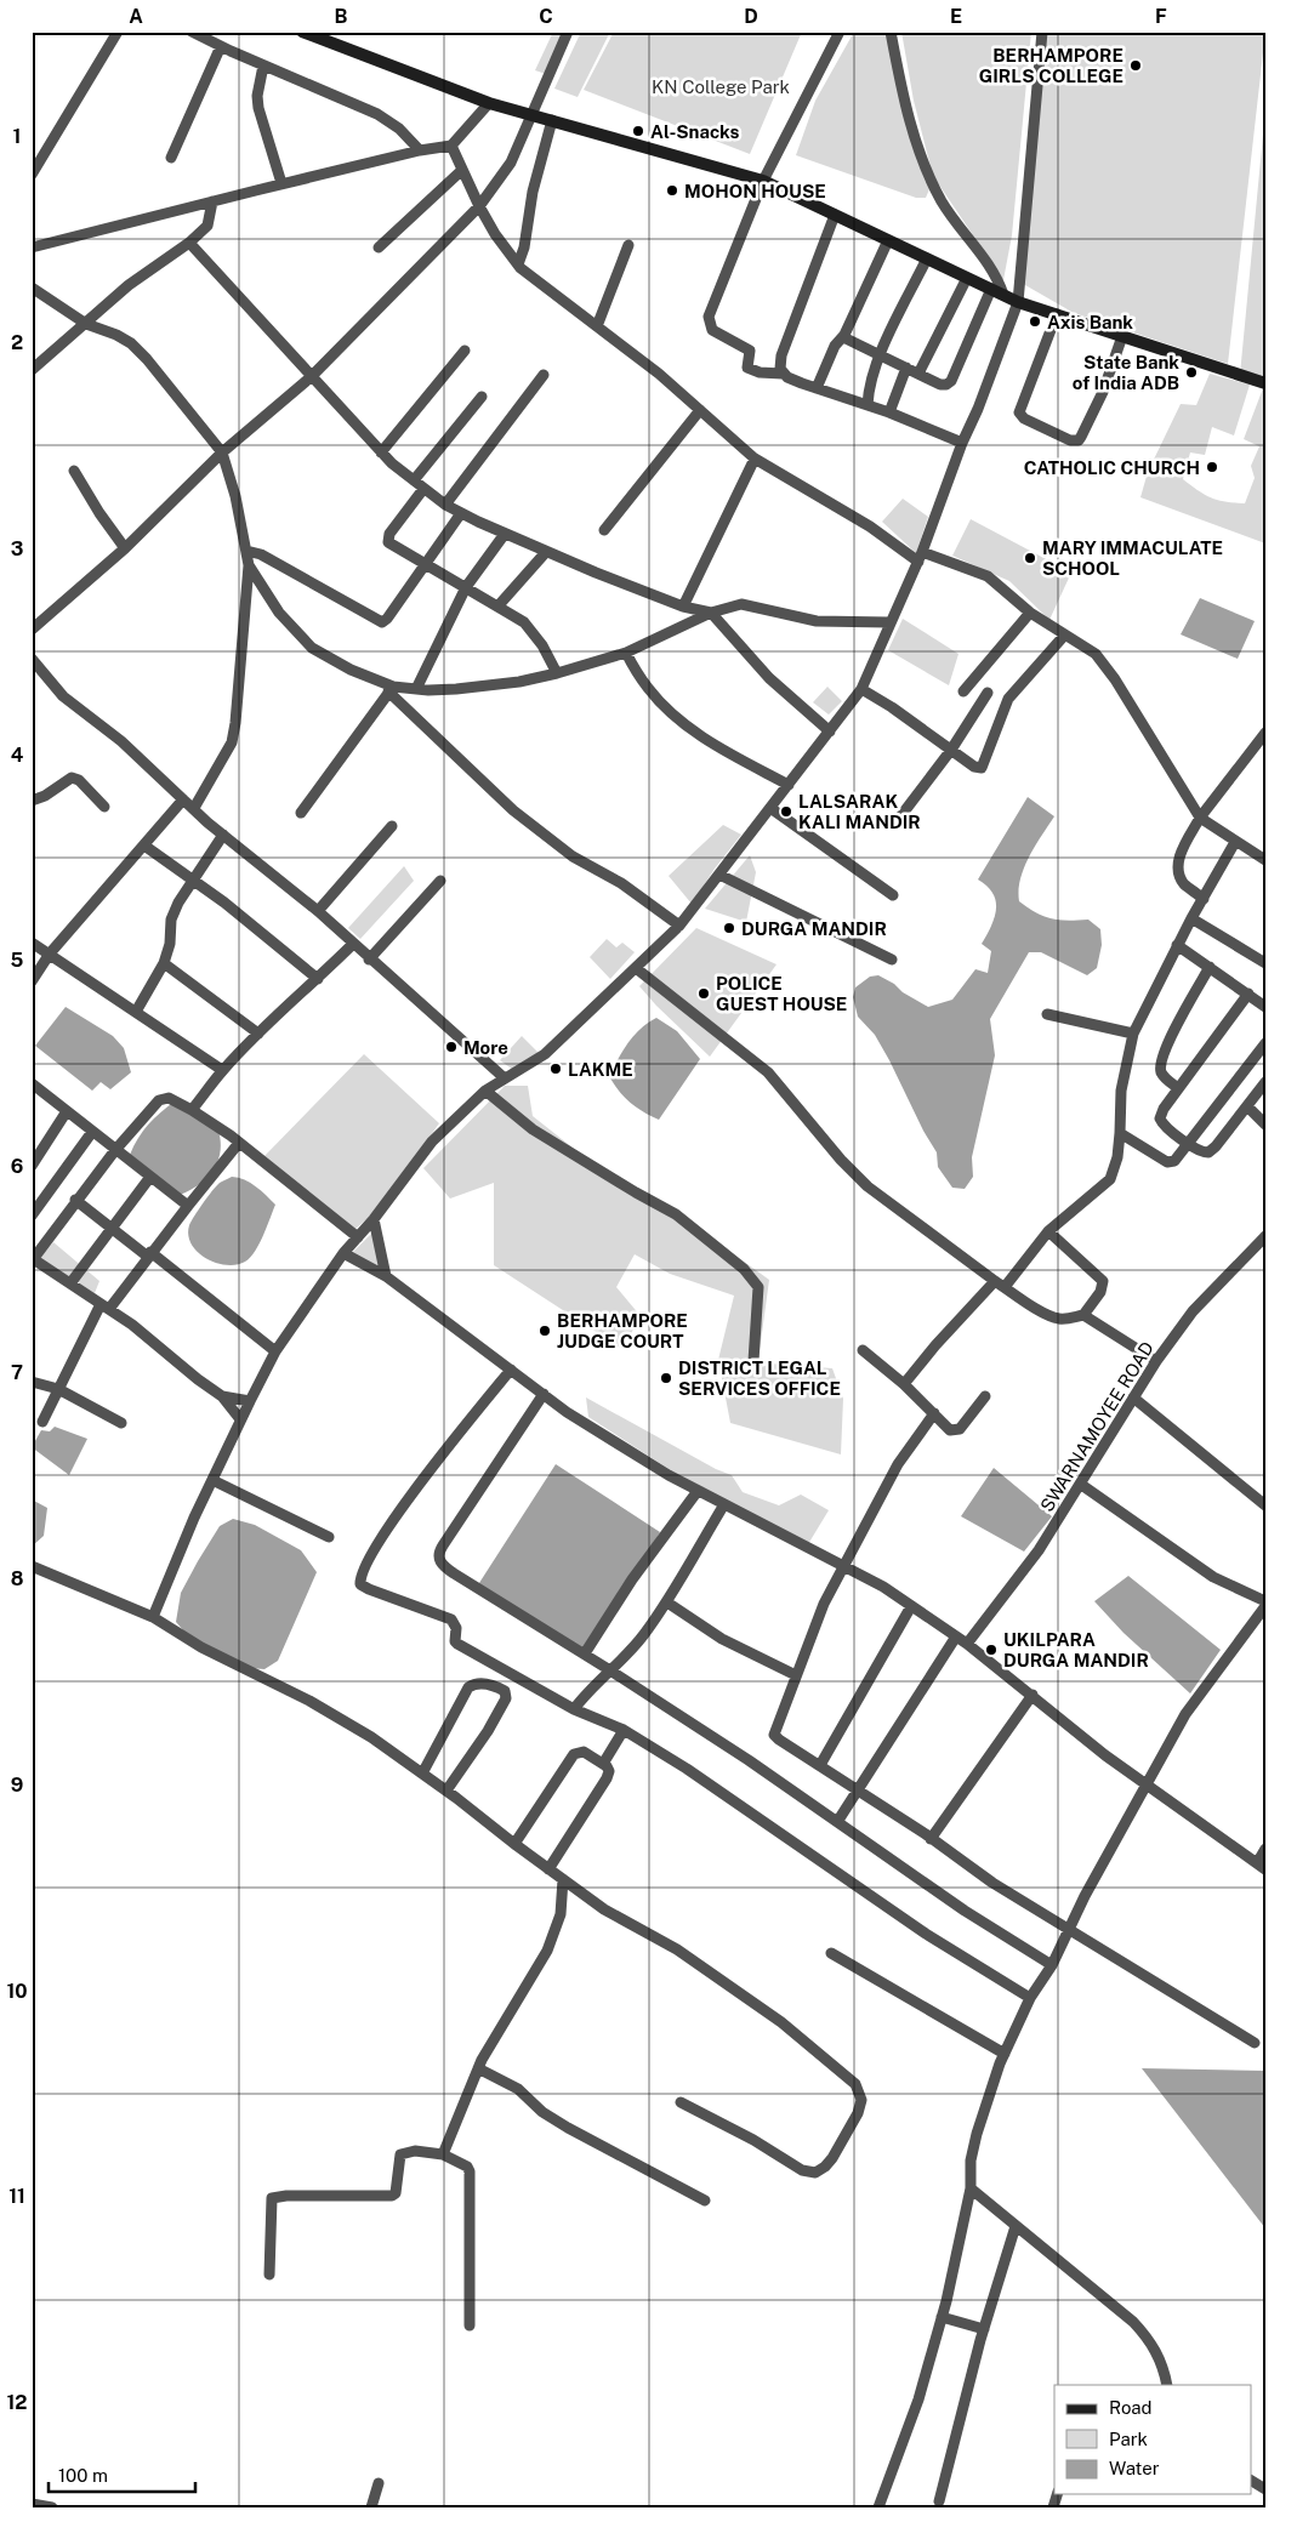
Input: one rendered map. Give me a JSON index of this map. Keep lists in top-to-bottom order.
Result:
{
  "streets": {
    "street": ["SWARNAMOYEE ROAD"]
  },
  "parks": ["KN College Park"],
  "places": [
    "BERHAMPORE GIRLS COLLEGE",
    "Al-Snacks",
    "MOHON HOUSE",
    "Axis Bank",
    "State Bank of India ADB",
    "CATHOLIC CHURCH",
    "MARY IMMACULATE SCHOOL",
    "LALSARAK KALI MANDIR",
    "DURGA MANDIR",
    "POLICE GUEST HOUSE",
    "More",
    "LAKME",
    "BERHAMPORE JUDGE COURT",
    "DISTRICT LEGAL SERVICES OFFICE",
    "UKILPARA DURGA MANDIR"
  ],
  "legend": ["Road", "Park", "Water"],
  "scale_bar": "100 m",
  "grid": {
    "columns": [
      "A",
      "B",
      "C",
      "D",
      "E",
      "F"
    ],
    "rows": [
      "1",
      "2",
      "3",
      "4",
      "5",
      "6",
      "7",
      "8",
      "9",
      "10",
      "11",
      "12"
    ]
  }
}
